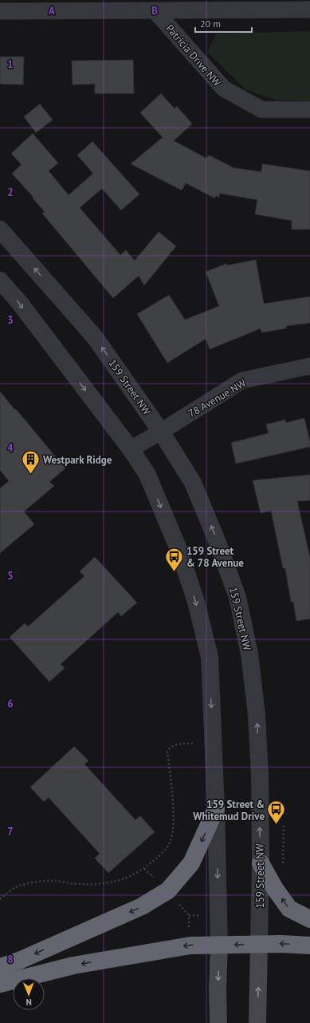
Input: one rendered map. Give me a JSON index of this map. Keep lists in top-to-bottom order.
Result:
{
  "streets": {
    "main road": ["159 Street NW"],
    "street": ["Patricia Drive NW", "78 Avenue NW"]
  },
  "crossings": [
    ["159 Street NW", "78 Avenue NW"]
  ],
  "places": {
    "building": ["Westpark Ridge"],
    "bus stop": ["159 Street & 78 Avenue", "159 Street & Whitemud Drive"]
  },
  "scale_bar": "20 m",
  "north": "bottom",
  "grid": {
    "columns": ["A", "B"],
    "rows": [
      "1",
      "2",
      "3",
      "4",
      "5",
      "6",
      "7",
      "8"
    ]
  }
}
